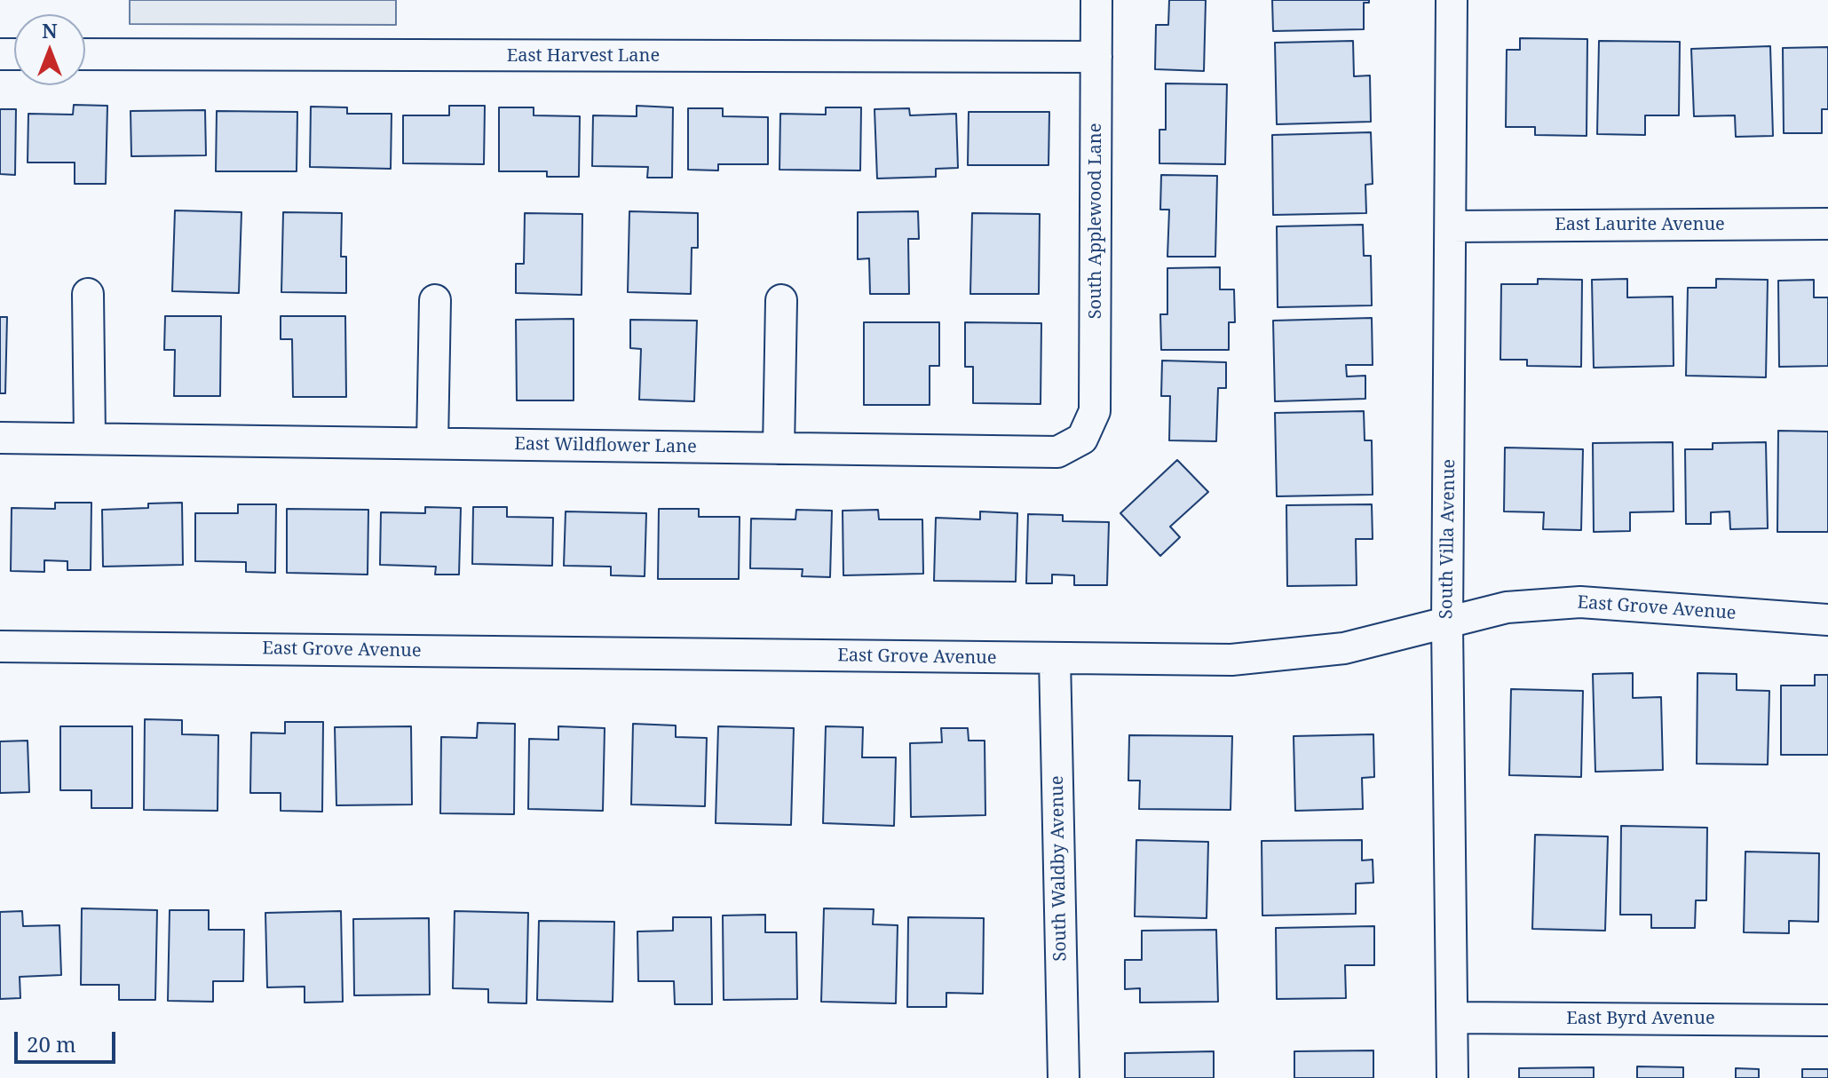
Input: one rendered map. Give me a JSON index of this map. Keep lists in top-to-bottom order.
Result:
{
  "streets": {
    "street": [
      "East Harvest Lane",
      "South Applewood Lane",
      "East Laurite Avenue",
      "East Wildflower Lane",
      "South Villa Avenue",
      "East Grove Avenue",
      "South Waldby Avenue",
      "East Byrd Avenue"
    ]
  },
  "crossings": [
    ["East Harvest Lane", "South Applewood Lane"],
    ["South Applewood Lane", "East Wildflower Lane"],
    ["East Laurite Avenue", "South Villa Avenue"],
    ["South Villa Avenue", "East Grove Avenue"],
    ["South Villa Avenue", "East Byrd Avenue"],
    ["East Grove Avenue", "South Waldby Avenue"]
  ],
  "scale_bar": "20 m",
  "north": "top"
}
